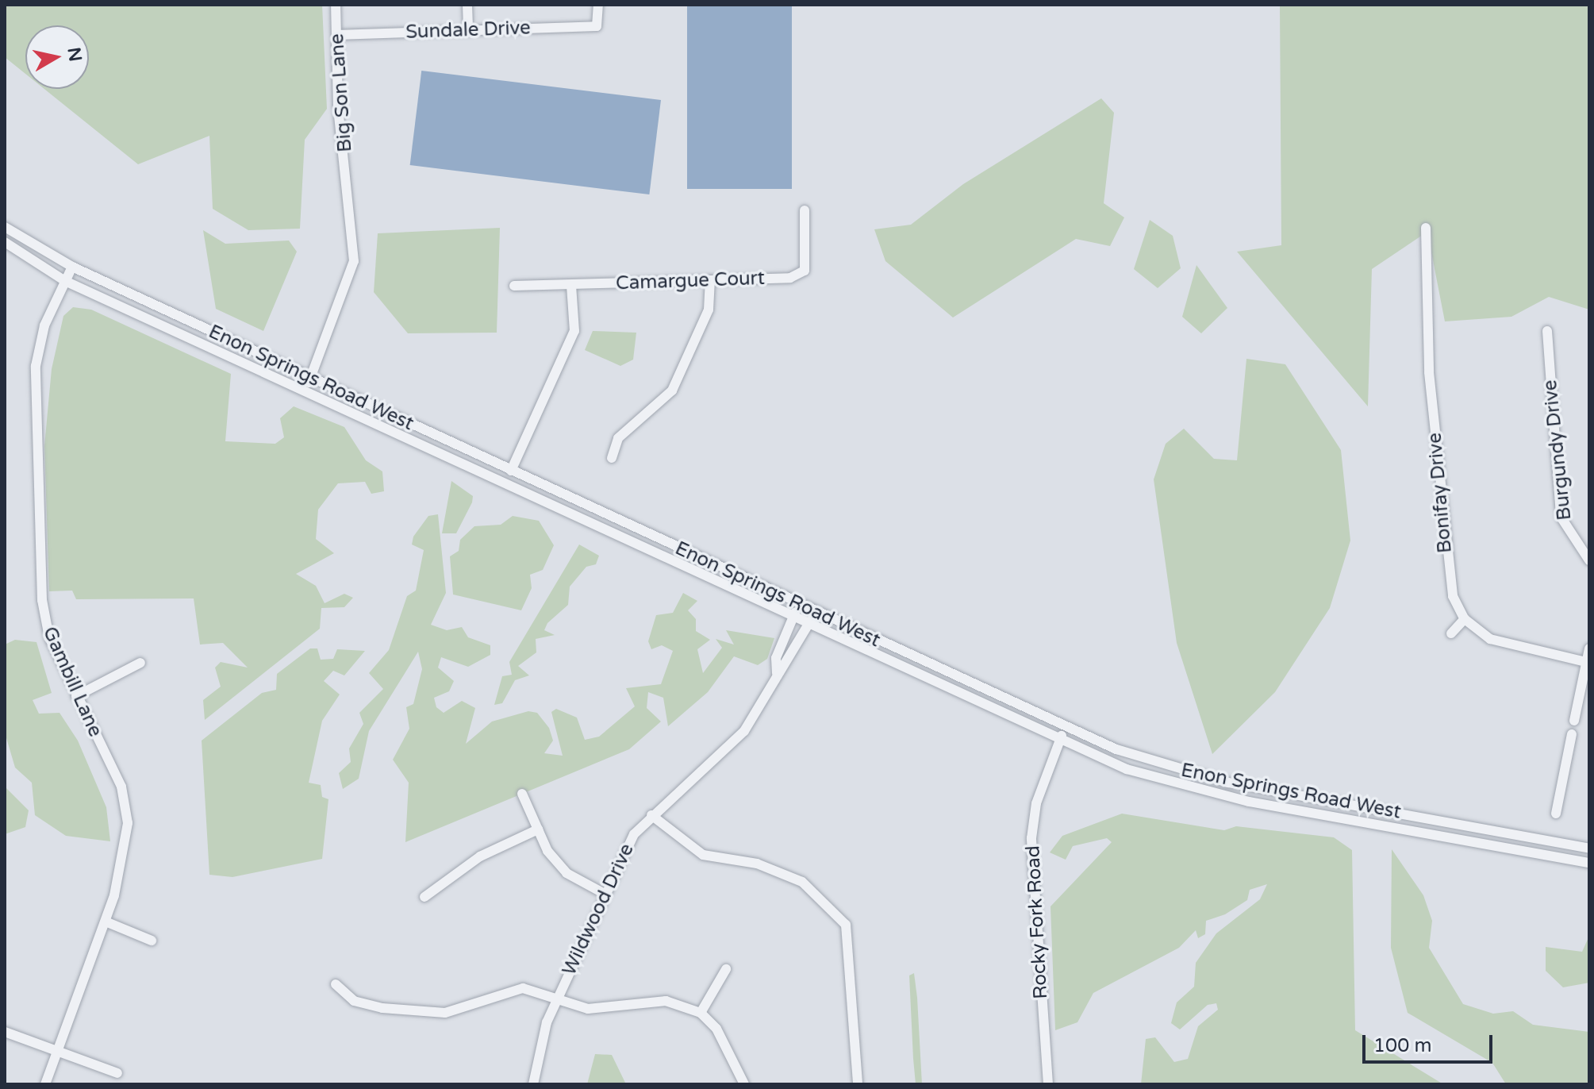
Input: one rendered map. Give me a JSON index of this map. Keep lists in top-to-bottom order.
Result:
{
  "streets": {
    "street": [
      "Sundale Drive",
      "Big Son Lane",
      "Camargue Court",
      "Enon Springs Road West",
      "Burgundy Drive",
      "Bonifay Drive",
      "Gambill Lane",
      "Wildwood Drive",
      "Rocky Fork Road"
    ]
  },
  "crossings": [
    ["Sundale Drive", "Big Son Lane"],
    ["Big Son Lane", "Enon Springs Road West"],
    ["Enon Springs Road West", "Gambill Lane"],
    ["Enon Springs Road West", "Wildwood Drive"],
    ["Enon Springs Road West", "Rocky Fork Road"]
  ],
  "scale_bar": "100 m",
  "north": "right"
}
